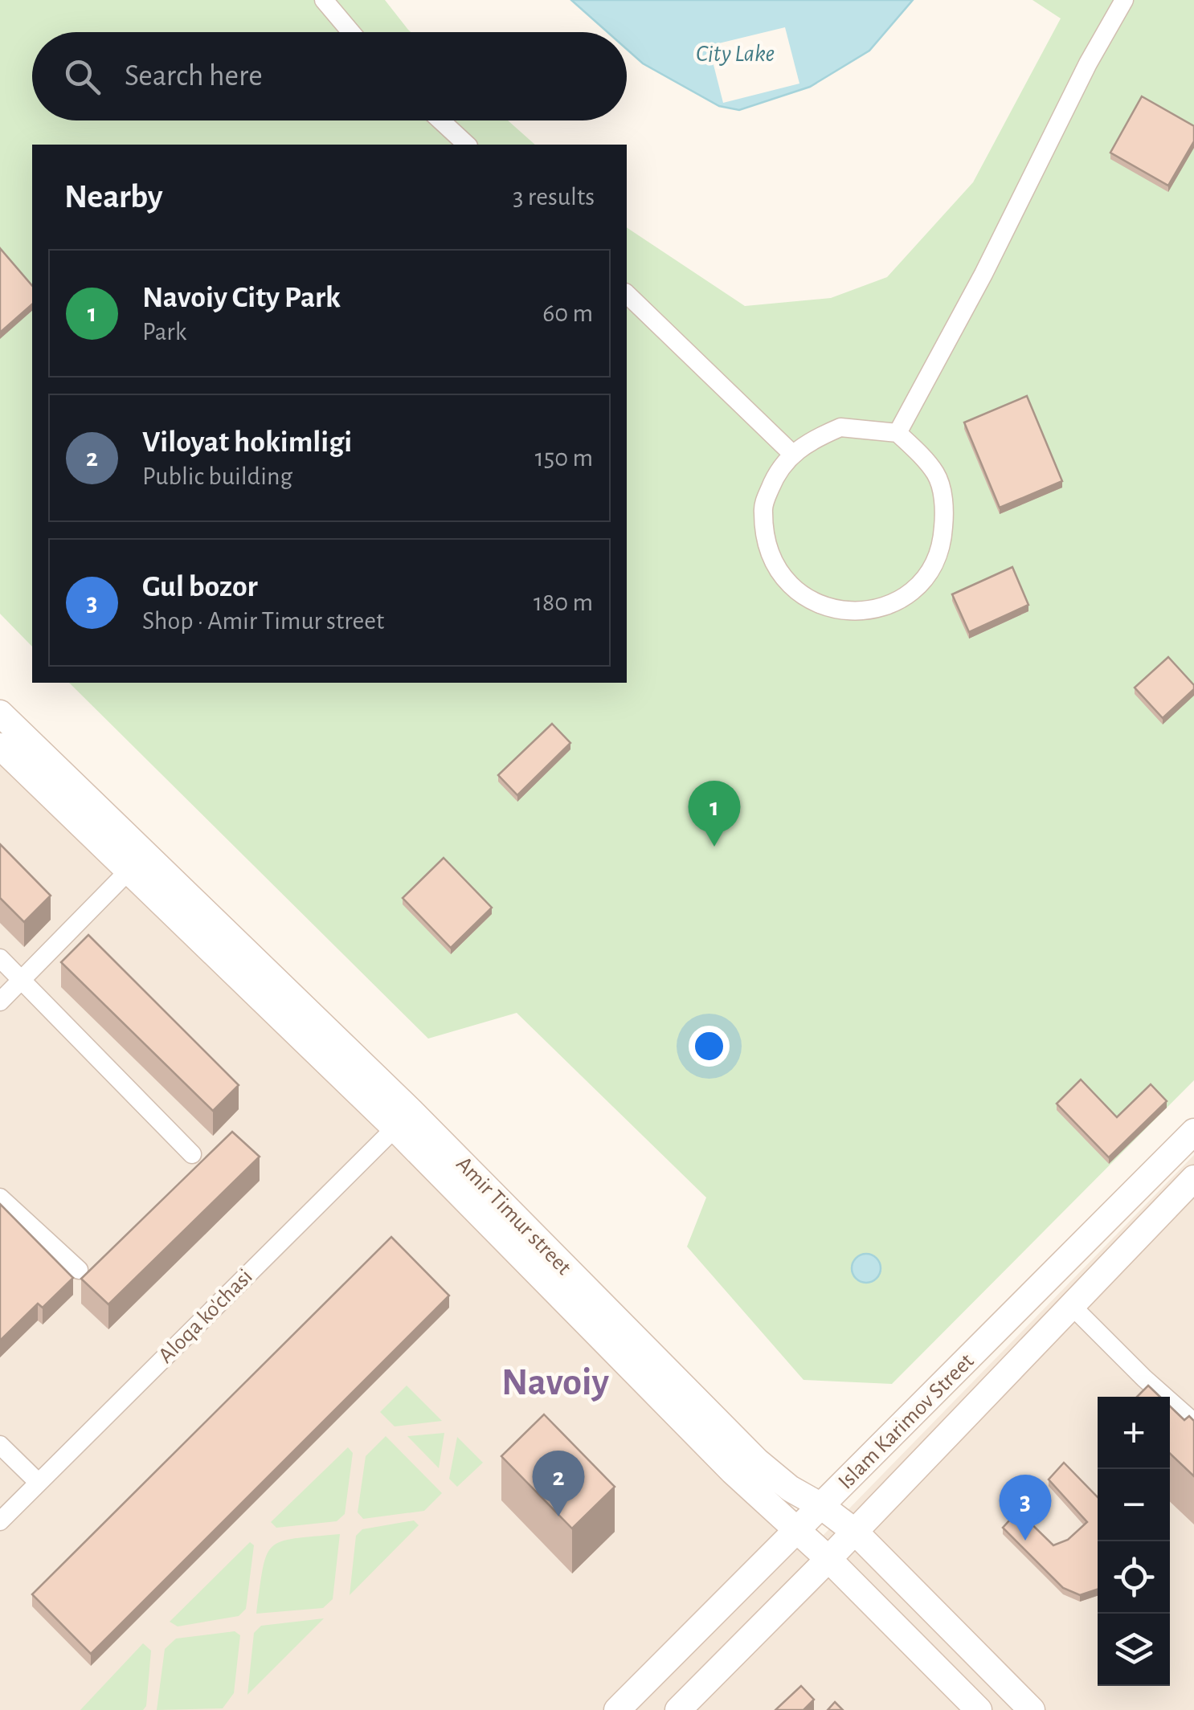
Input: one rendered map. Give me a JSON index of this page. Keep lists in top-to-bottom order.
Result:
{
  "streets": {
    "main road": ["Amir Timur street", "Islam Karimov Street"],
    "street": ["Aloqa ko'chasi"]
  },
  "crossings": [
    ["Amir Timur street", "Aloqa ko'chasi"],
    ["Amir Timur street", "Islam Karimov Street"]
  ],
  "districts": ["Navoiy"],
  "water": ["City Lake"],
  "page": {
    "search": "Search here",
    "heading": ["Nearby", "3 results"],
    "list": [
      {
        "mark": "1",
        "name": "Navoiy City Park",
        "note": "Park",
        "value": "60 m"
      },
      {
        "mark": "2",
        "name": "Viloyat hokimligi",
        "note": "Public building",
        "value": "150 m"
      },
      {
        "mark": "3",
        "name": "Gul bozor",
        "note": "Shop · Amir Timur street",
        "value": "180 m"
      }
    ],
    "pins": ["1", "2", "3"],
    "map_buttons": ["+", "−"]
  }
}
